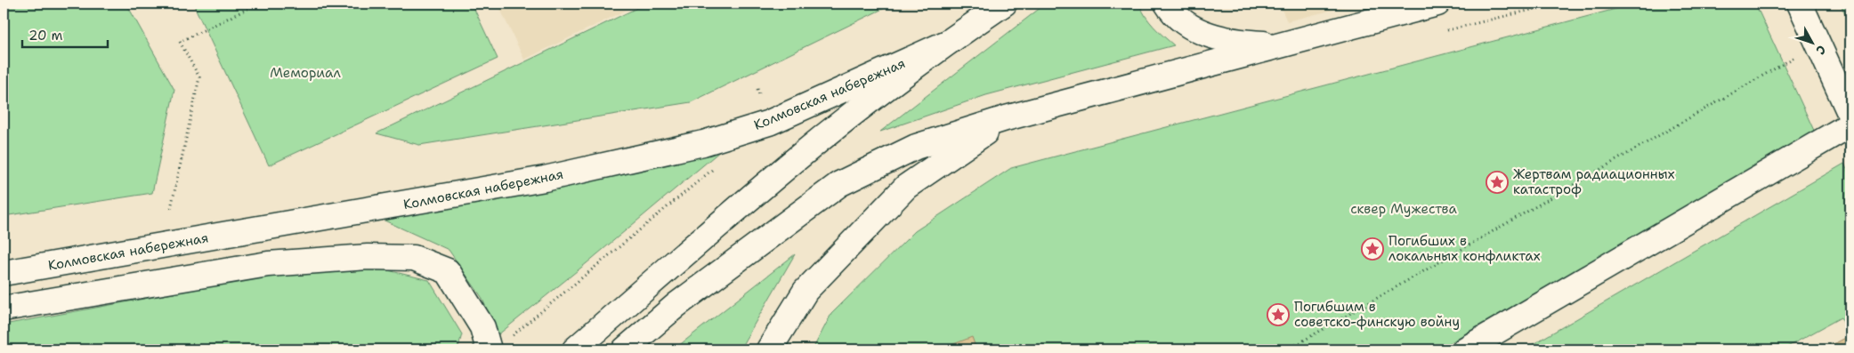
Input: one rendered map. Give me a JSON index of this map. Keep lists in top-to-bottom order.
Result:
{
  "streets": {
    "main road": ["Колмовская набережная"]
  },
  "parks": ["Мемориал", "сквер Мужества"],
  "places": {
    "place": ["Жертвам радиационных катастроф", "Погибших в локальных конфликтах", "Погибшим в советско-финскую войну"]
  },
  "scale_bar": "20 m",
  "north": "bottom right"
}
